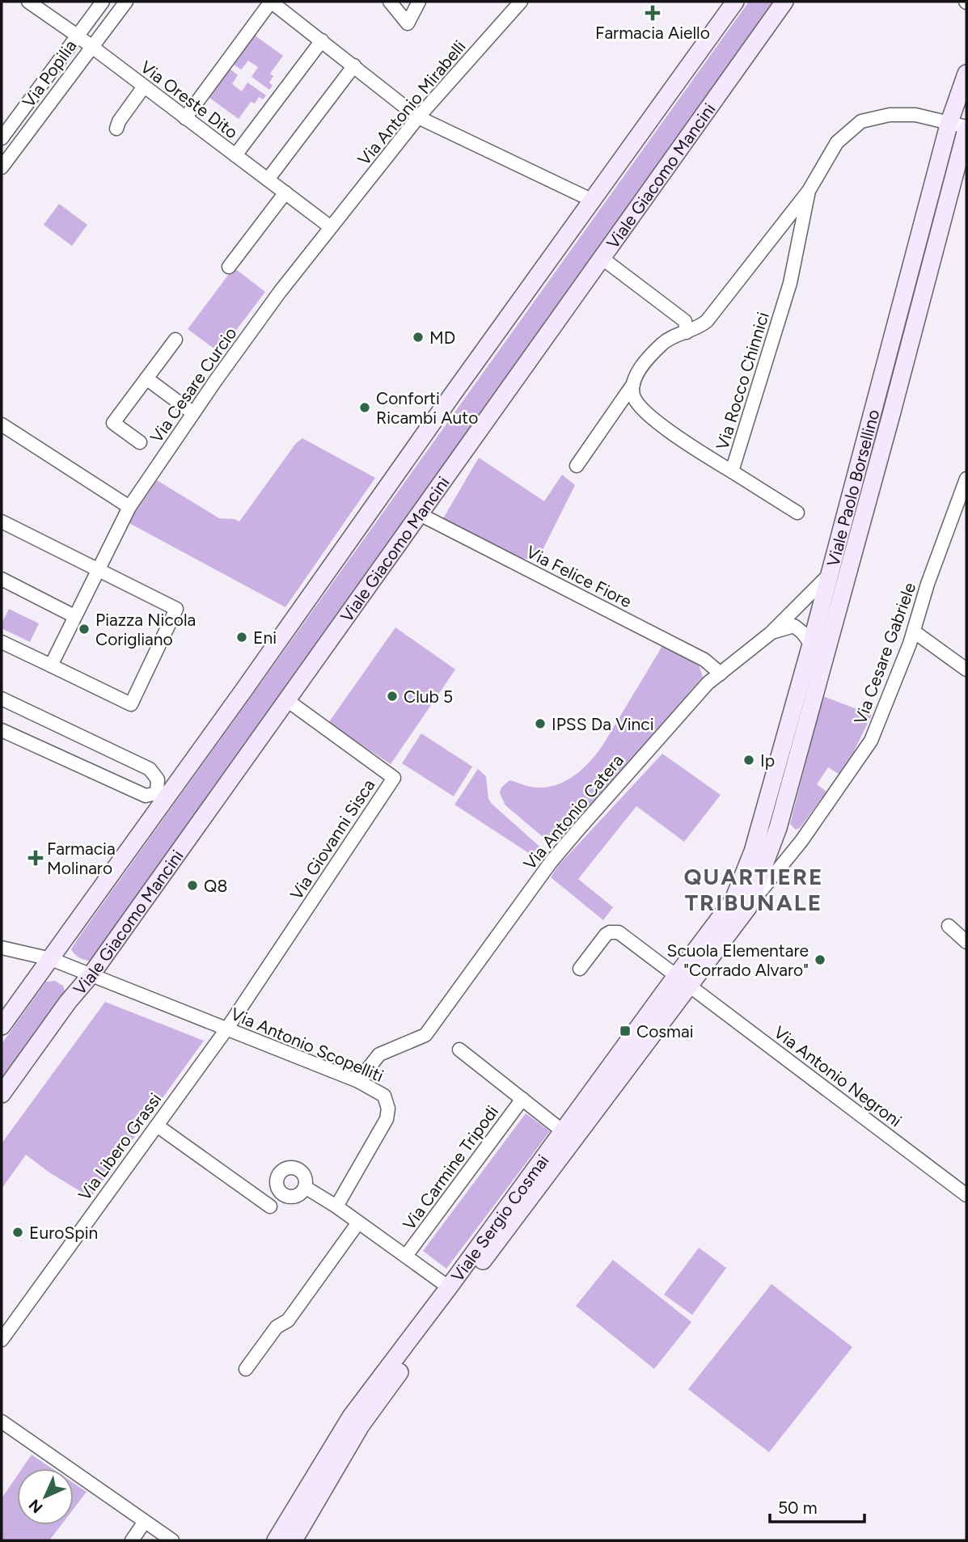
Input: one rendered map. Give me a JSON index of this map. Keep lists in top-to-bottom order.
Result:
{
  "streets": {
    "street": [
      "Via Popilia",
      "Via Oreste Dito",
      "Via Antonio Mirabelli",
      "Viale Giacomo Mancini",
      "Via Rocco Chinnici",
      "Via Cesare Curcio",
      "Viale Paolo Borsellino",
      "Via Felice Fiore",
      "Via Cesare Gabriele",
      "Via Antonio Catera",
      "Via Giovanni Sisca",
      "Via Antonio Scopelliti",
      "Via Antonio Negroni",
      "Via Libero Grassi",
      "Via Carmine Tripodi",
      "Viale Sergio Cosmai"
    ]
  },
  "crossings": [
    ["Via Popilia", "Via Oreste Dito"],
    ["Via Oreste Dito", "Via Antonio Mirabelli"],
    ["Via Oreste Dito", "Via Cesare Curcio"],
    ["Via Antonio Mirabelli", "Via Cesare Curcio"],
    ["Viale Giacomo Mancini", "Via Felice Fiore"],
    ["Viale Giacomo Mancini", "Via Giovanni Sisca"],
    ["Viale Giacomo Mancini", "Via Antonio Scopelliti"],
    ["Via Rocco Chinnici", "Viale Paolo Borsellino"],
    ["Viale Paolo Borsellino", "Via Cesare Gabriele"],
    ["Viale Paolo Borsellino", "Via Antonio Catera"],
    ["Viale Paolo Borsellino", "Viale Sergio Cosmai"],
    ["Via Felice Fiore", "Via Antonio Catera"],
    ["Via Cesare Gabriele", "Viale Sergio Cosmai"],
    ["Via Antonio Catera", "Via Antonio Scopelliti"],
    ["Via Giovanni Sisca", "Via Antonio Scopelliti"],
    ["Via Giovanni Sisca", "Via Libero Grassi"],
    ["Via Antonio Scopelliti", "Via Libero Grassi"],
    ["Via Antonio Negroni", "Viale Sergio Cosmai"]
  ],
  "districts": ["QUARTIERE TRIBUNALE"],
  "places": {
    "health": ["Farmacia Aiello", "Farmacia Molinaro"],
    "other": [
      "MD",
      "Conforti Ricambi Auto",
      "Piazza Nicola Corigliano",
      "Eni",
      "Club 5",
      "IPSS Da Vinci",
      "Ip",
      "Q8",
      "Scuola Elementare \"Corrado Alvaro\"",
      "EuroSpin"
    ],
    "transit": ["Cosmai"]
  },
  "scale_bar": "50 m",
  "north": "bottom left"
}
